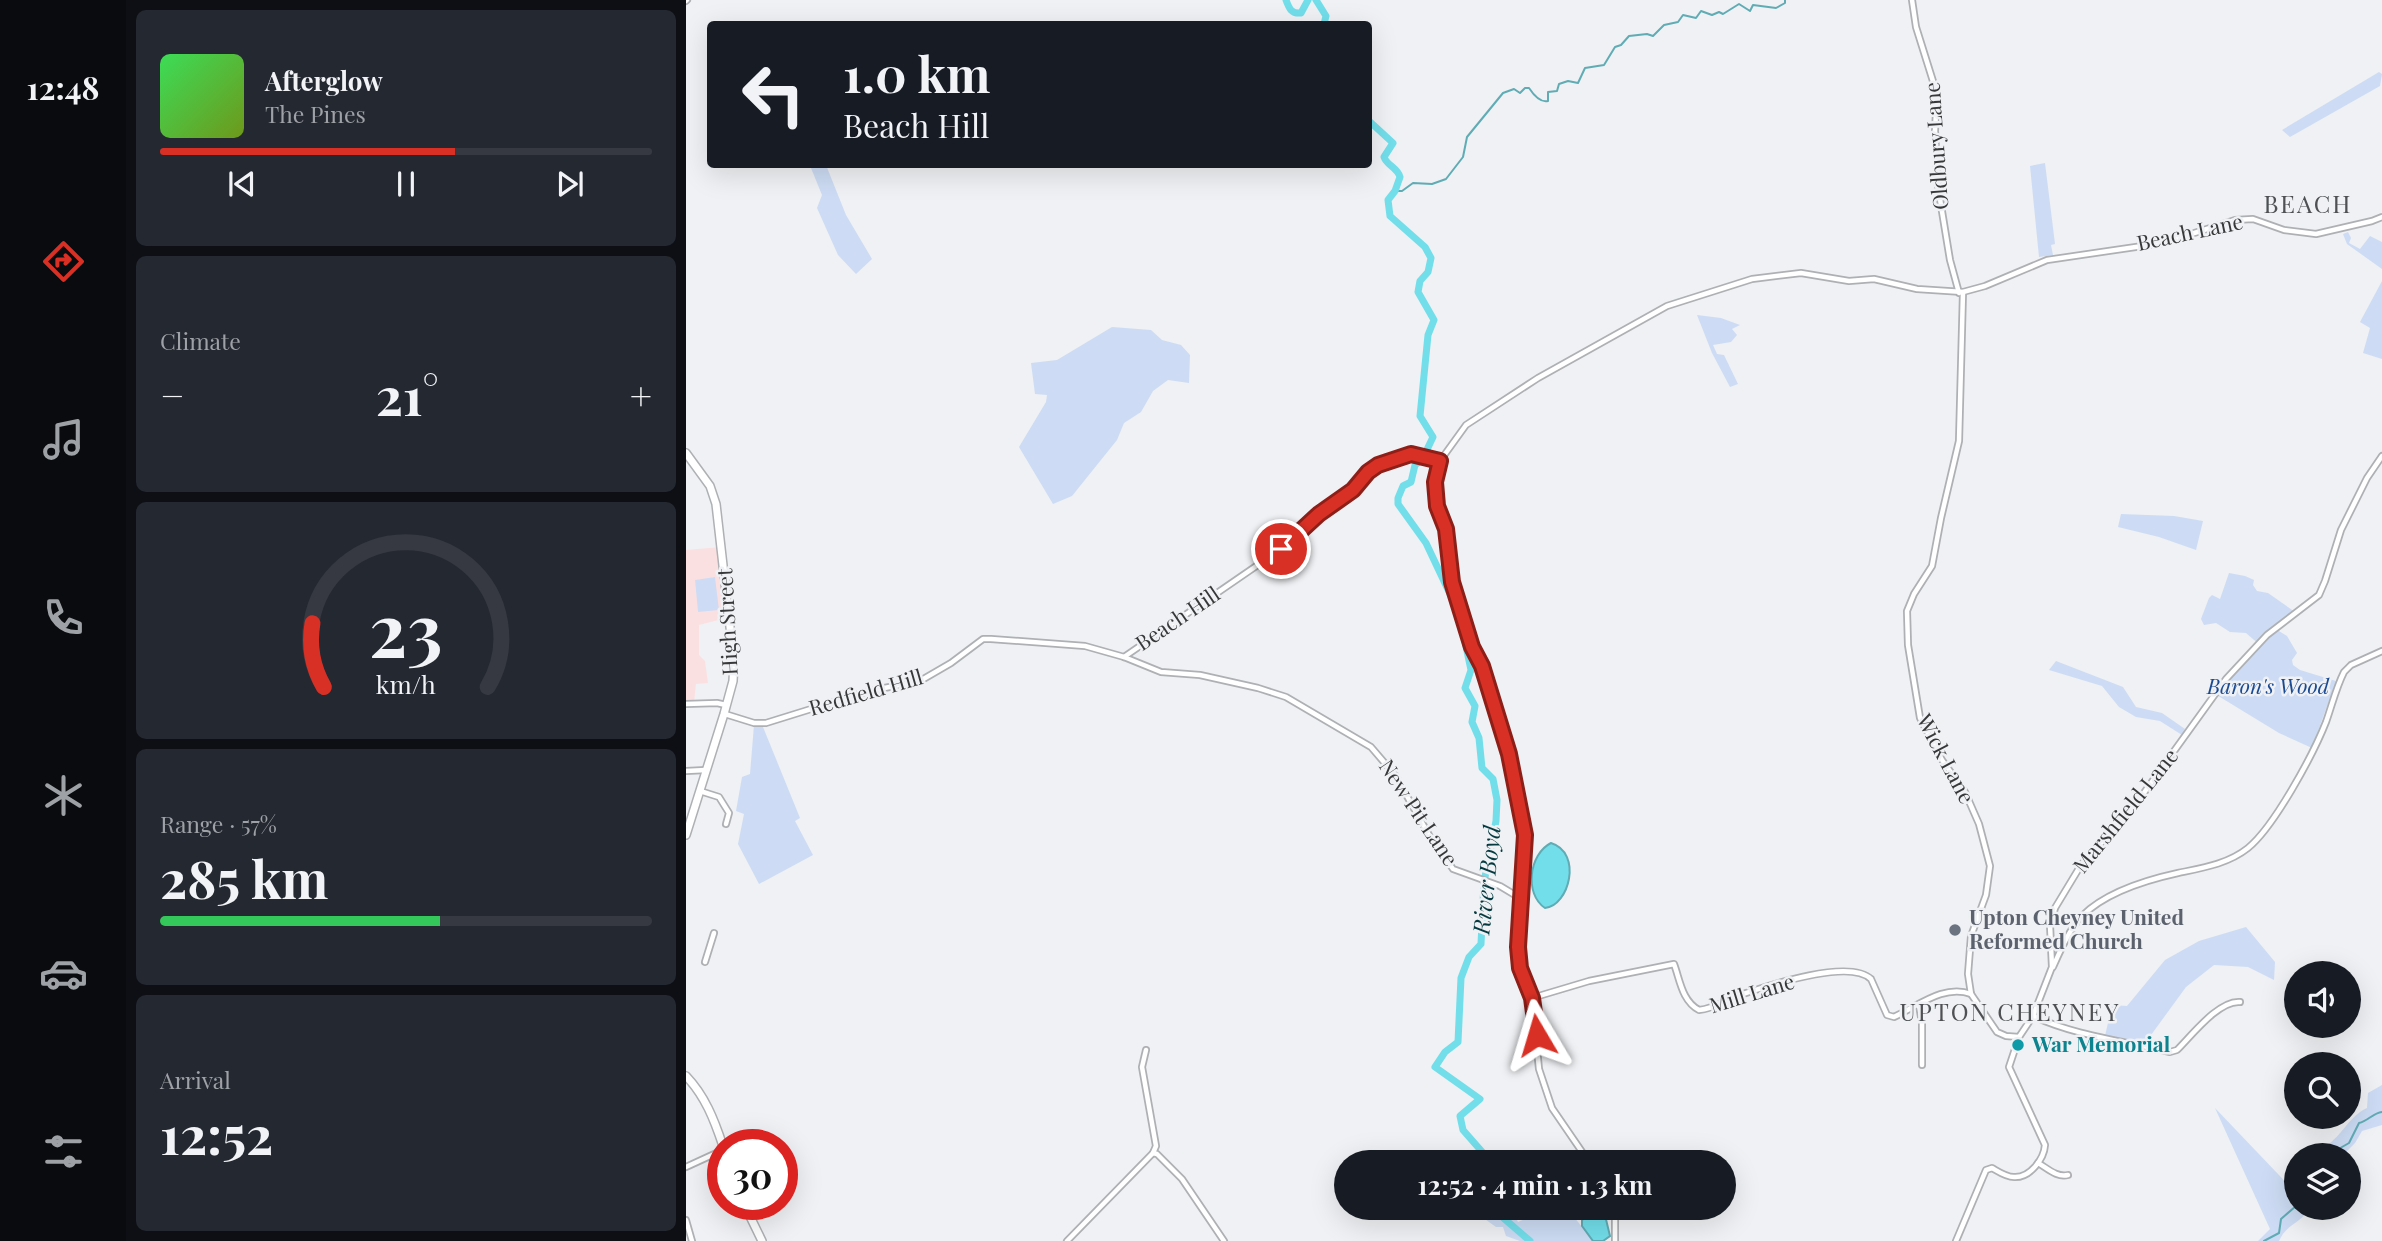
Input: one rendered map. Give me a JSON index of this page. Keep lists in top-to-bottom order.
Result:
{
  "streets": {
    "main road": ["High Street"],
    "street": [
      "Oldbury Lane",
      "Beach Lane",
      "Beach Hill",
      "Redfield Hill",
      "Wick Lane",
      "Marshfield Lane",
      "New Pit Lane",
      "Mill Lane"
    ]
  },
  "crossings": [
    ["Oldbury Lane", "Beach Lane"],
    ["Oldbury Lane", "Wick Lane"],
    ["Beach Lane", "Wick Lane"],
    ["Beach Hill", "Redfield Hill"],
    ["Beach Hill", "New Pit Lane"],
    ["High Street", "Redfield Hill"],
    ["Redfield Hill", "New Pit Lane"],
    ["Wick Lane", "Mill Lane"]
  ],
  "districts": ["BEACH", "UPTON CHEYNEY"],
  "water": ["River Boyd"],
  "parks": ["Baron's Wood"],
  "places": ["Upton Cheyney United Reformed Church", "War Memorial"],
  "page": {
    "tabs": "12:48",
    "turn": ["1.0 km", "Beach Hill"],
    "song": ["Afterglow", "The Pines"],
    "tile": [
      "Climate",
      ["Range · 57%", "285 km"],
      ["Arrival", "12:52"]
    ],
    "heat": ["−", "21°", "+"],
    "limit": "30",
    "trip": "12:52 · 4 min · 1.3 km",
    "gauge": ["23", "km/h"]
  }
}
